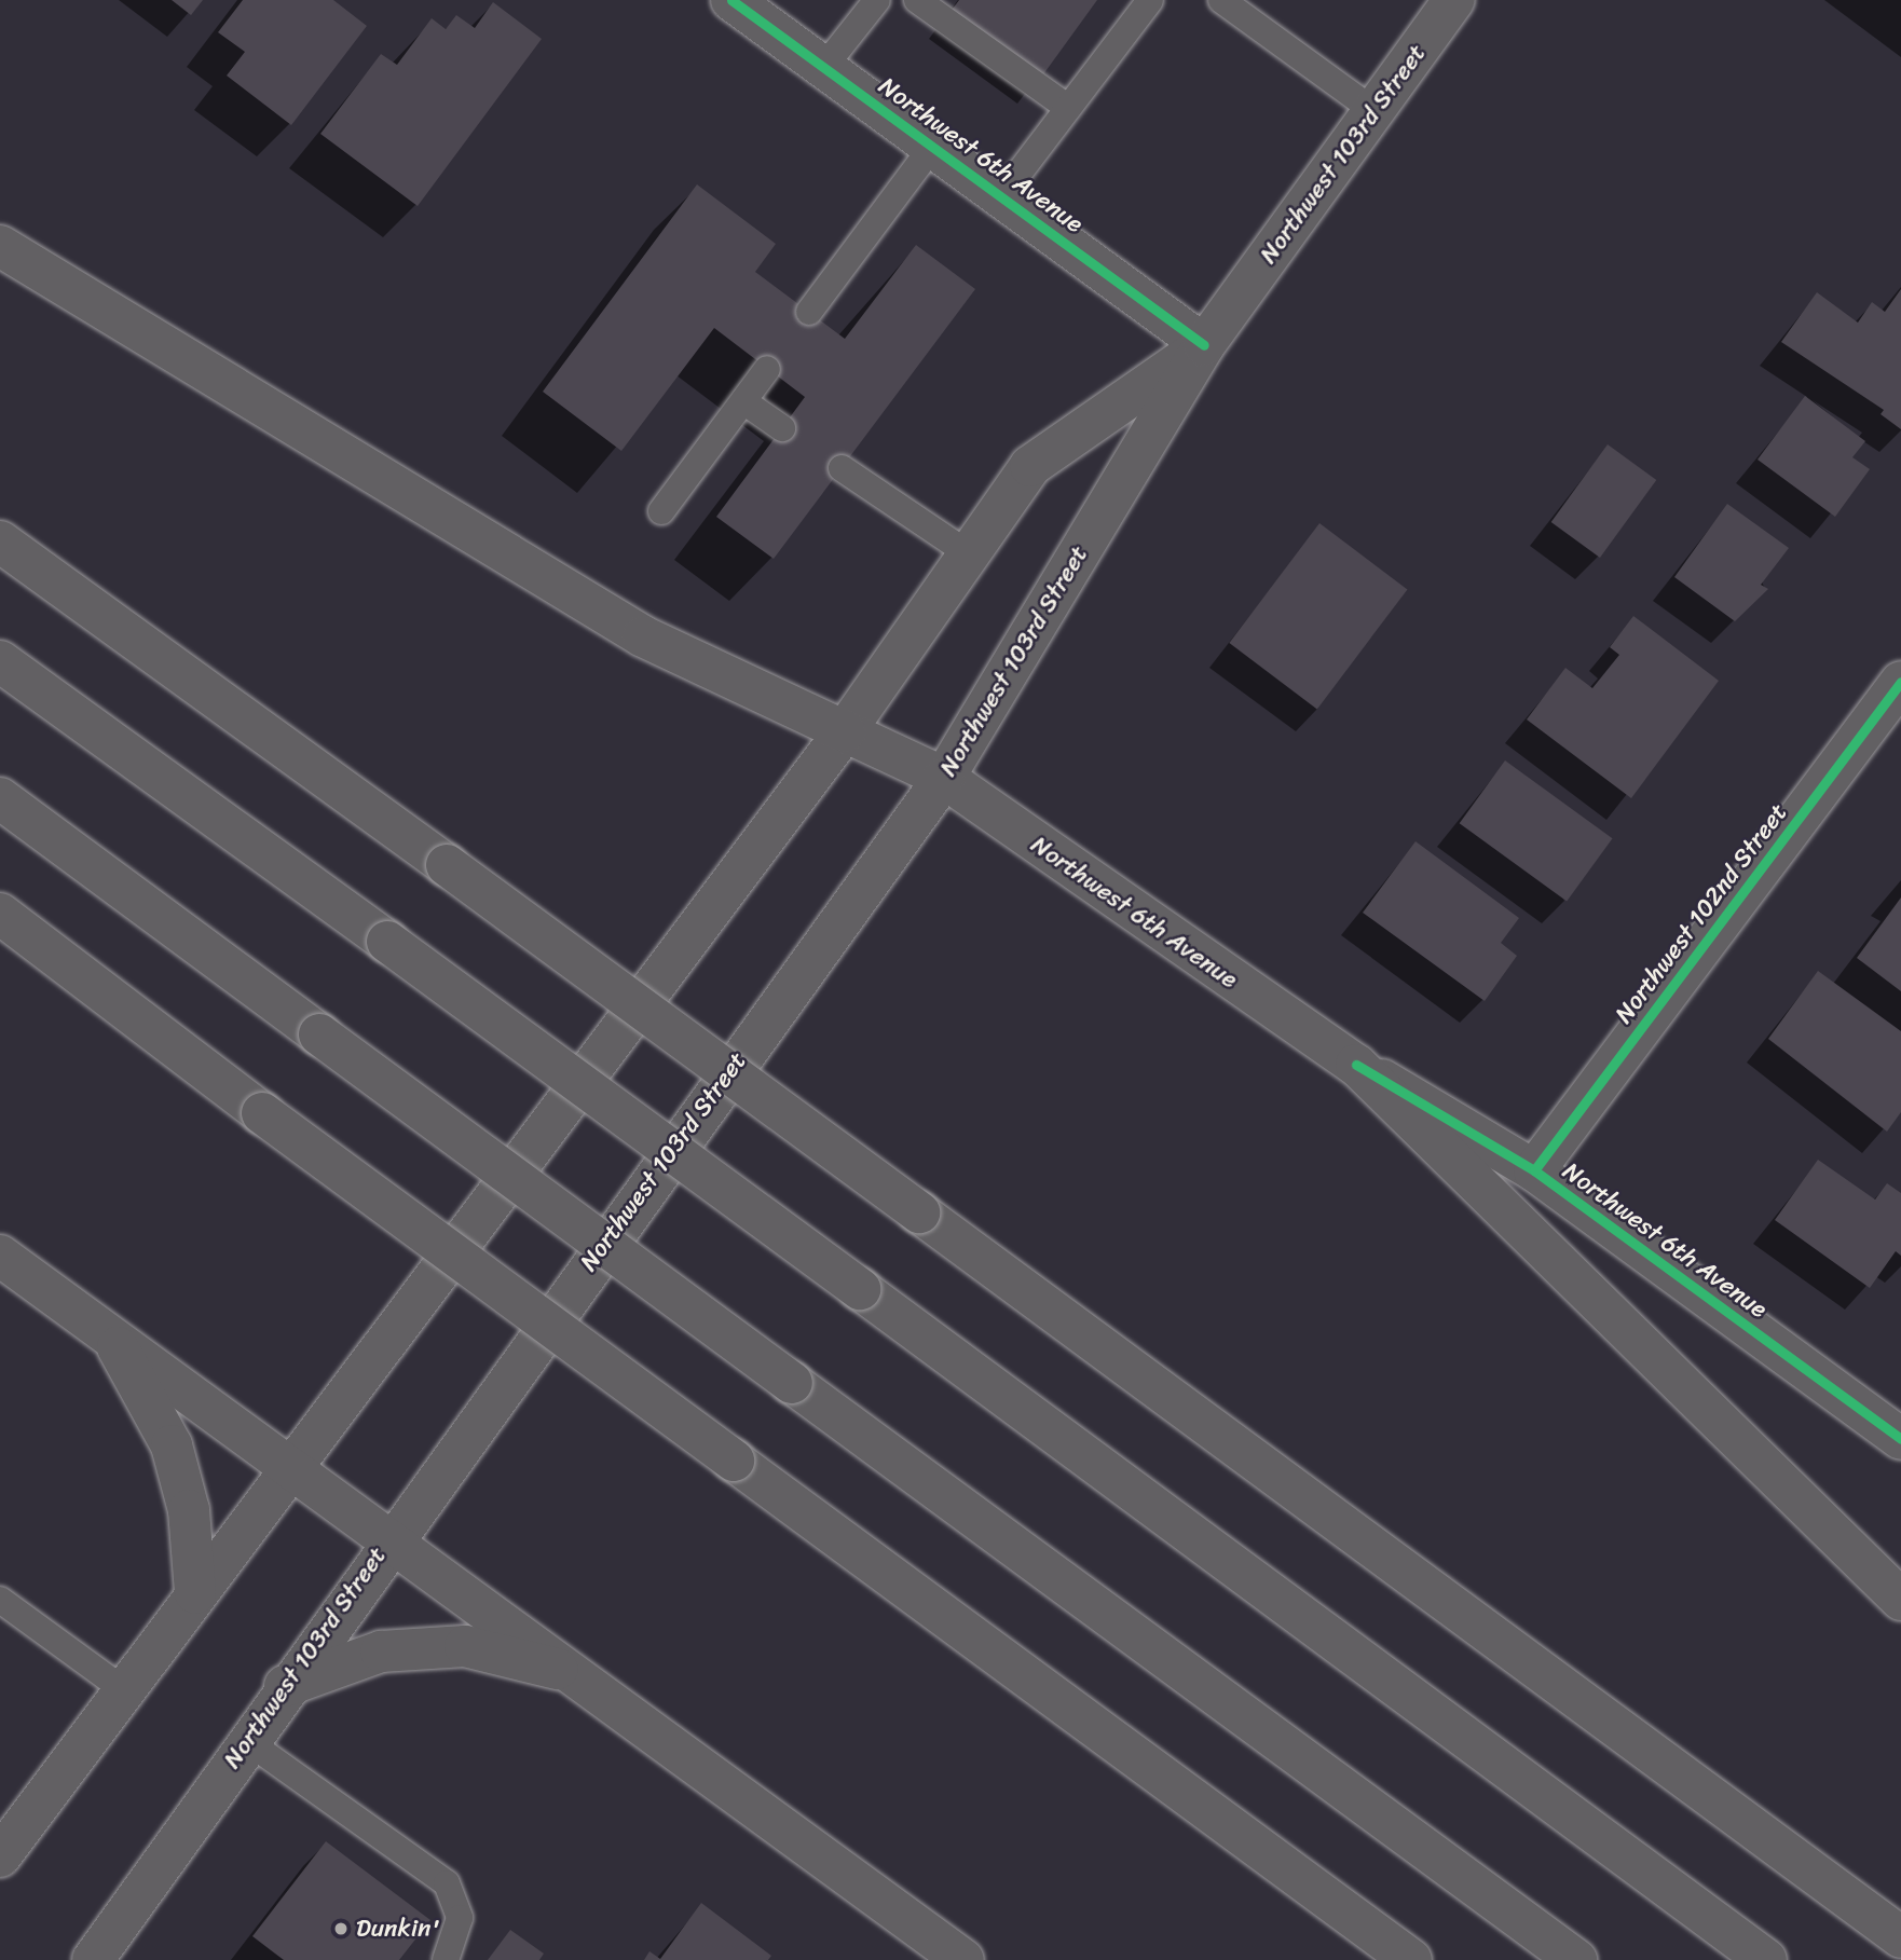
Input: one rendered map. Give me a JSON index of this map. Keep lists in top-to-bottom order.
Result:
{
  "streets": {
    "main road": ["Northwest 103rd Street", "Northwest 6th Avenue", "Northwest 102nd Street"]
  },
  "crossings": [
    ["Northwest 103rd Street", "Northwest 6th Avenue"],
    ["Northwest 6th Avenue", "Northwest 102nd Street"]
  ],
  "places": ["Dunkin'"]
}
